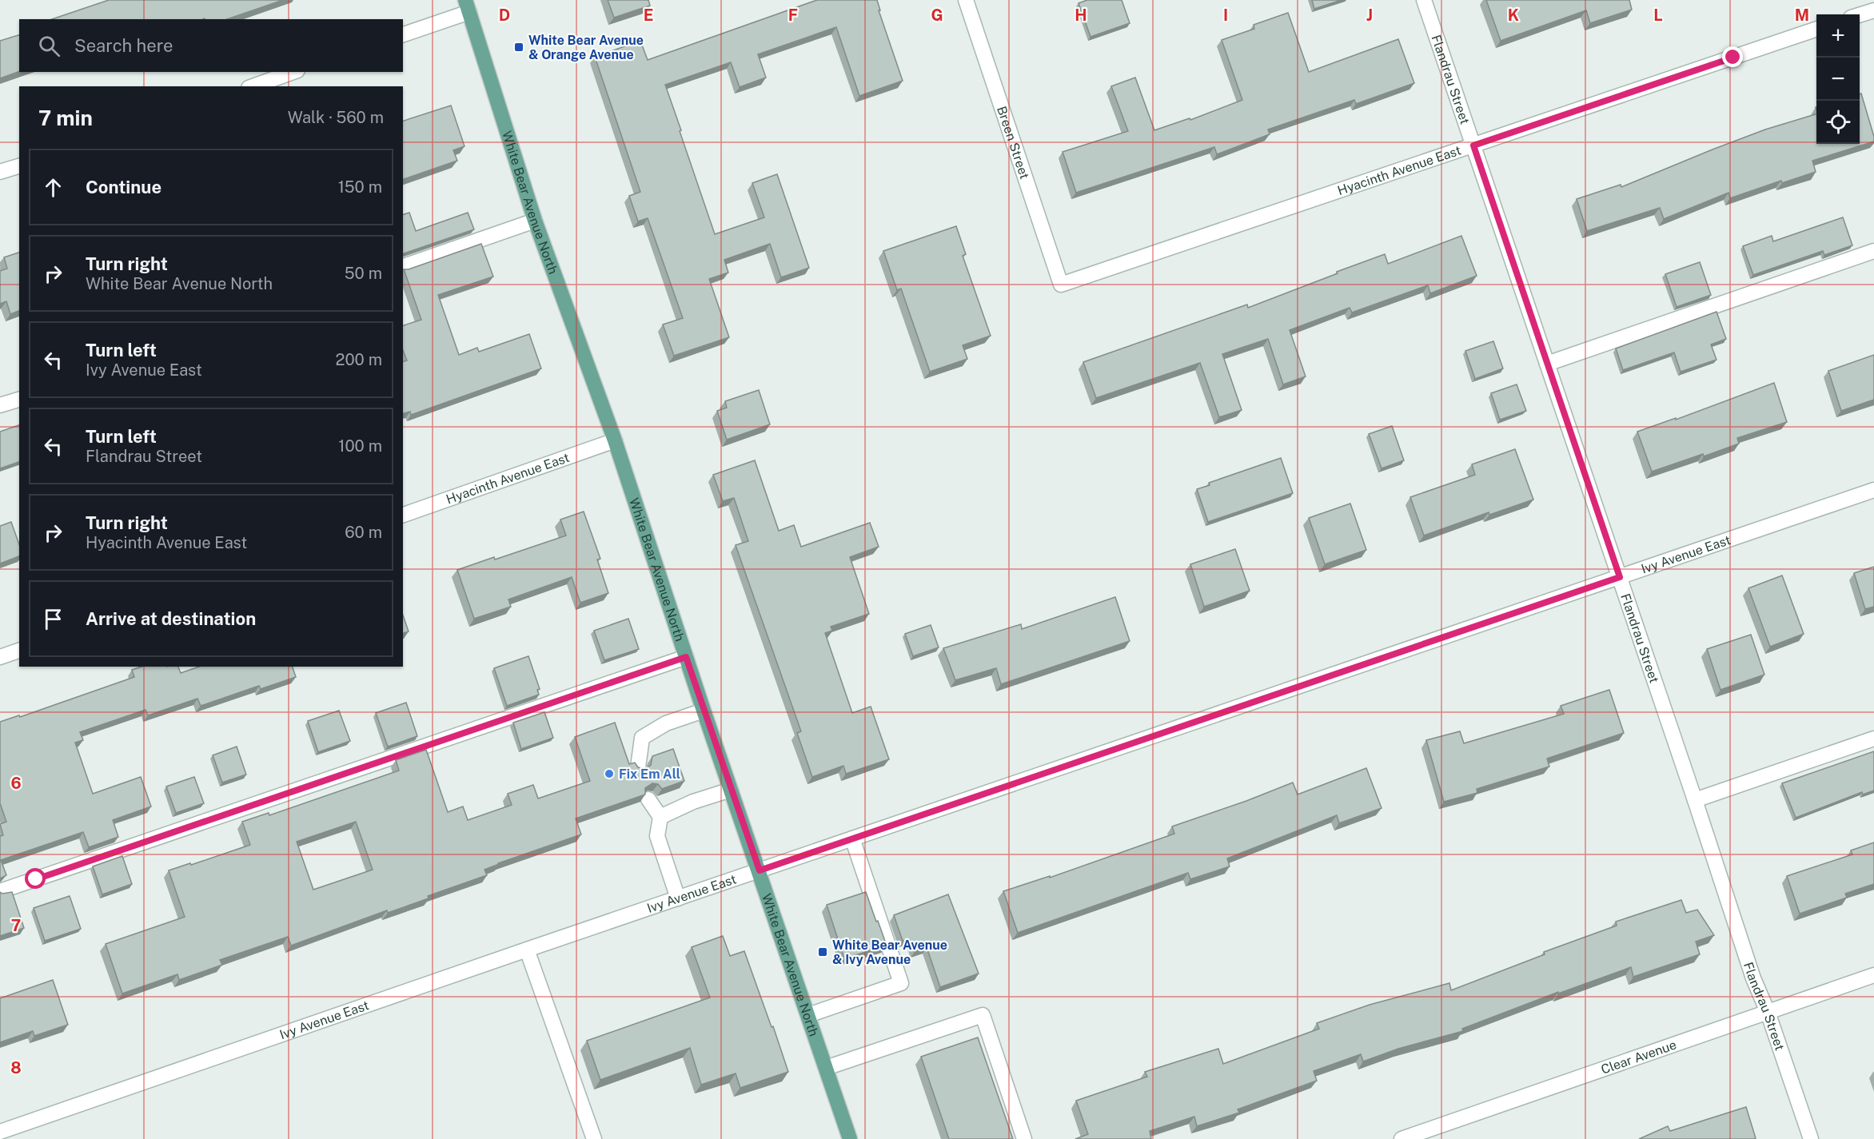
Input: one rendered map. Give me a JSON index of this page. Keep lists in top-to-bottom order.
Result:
{
  "streets": {
    "main road": ["White Bear Avenue North"],
    "street": [
      "Flandrau Street",
      "Breen Street",
      "Hyacinth Avenue East",
      "Ivy Avenue East",
      "Clear Avenue"
    ]
  },
  "crossings": [
    ["Flandrau Street", "Hyacinth Avenue East"],
    ["Flandrau Street", "Ivy Avenue East"],
    ["Flandrau Street", "Clear Avenue"],
    ["Breen Street", "Hyacinth Avenue East"],
    ["Hyacinth Avenue East", "White Bear Avenue North"],
    ["White Bear Avenue North", "Ivy Avenue East"]
  ],
  "places": {
    "transit": ["White Bear Avenue & Orange Avenue", "White Bear Avenue & Ivy Avenue"],
    "other": ["Fix Em All"]
  },
  "page": {
    "map_buttons": ["+", "−"],
    "search": "Search here",
    "heading": ["7 min", "Walk · 560 m"],
    "list": [
      ["Continue", "150 m"],
      ["Turn right", "White Bear Avenue North", "50 m"],
      ["Turn left", "Ivy Avenue East", "200 m"],
      ["Turn left", "Flandrau Street", "100 m"],
      ["Turn right", "Hyacinth Avenue East", "60 m"],
      "Arrive at destination"
    ]
  },
  "grid": {
    "columns": [
      "D",
      "E",
      "F",
      "G",
      "H",
      "I",
      "J",
      "K",
      "L",
      "M"
    ],
    "rows": ["6", "7", "8"]
  }
}
